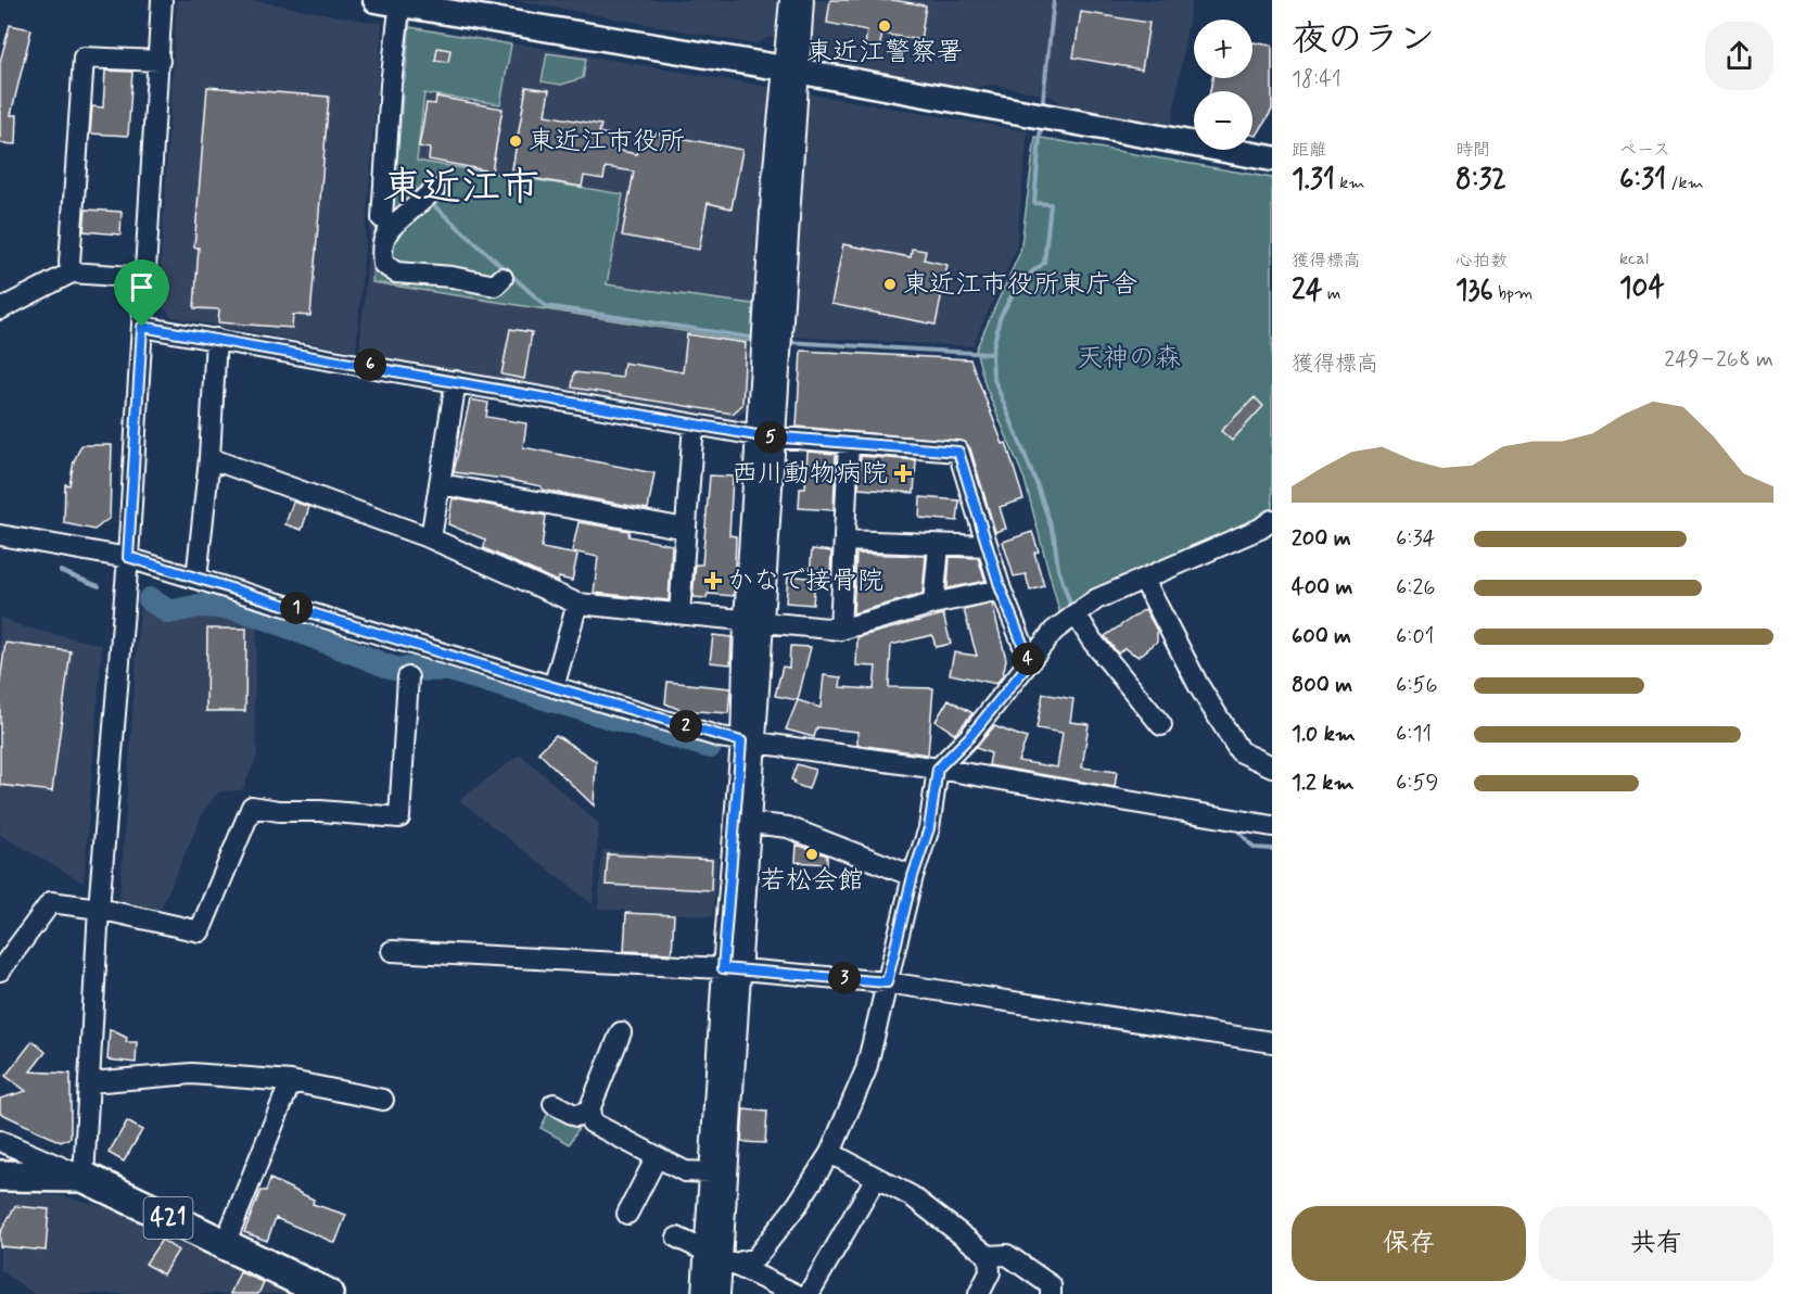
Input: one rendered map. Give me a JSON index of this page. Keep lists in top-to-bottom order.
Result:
{
  "streets": {
    "highway": ["421"]
  },
  "districts": ["東近江市"],
  "parks": ["天神の森"],
  "places": {
    "other": [
      "東近江警察署",
      "東近江市役所",
      "東近江市役所東庁舎",
      "若松会館"
    ],
    "health": ["西川動物病院", "かなで接骨院"]
  },
  "page": {
    "heading": ["夜のラン", "18:41"],
    "map_buttons": ["+", "−"],
    "stats": [
      ["距離", "1.31 km"],
      ["時間", "8:32"],
      ["ペース", "6:31 /km"],
      ["獲得標高", "24 m"],
      ["心拍数", "136 bpm"],
      ["kcal", "104"]
    ],
    "chart": ["獲得標高", "249–268 m"],
    "pins": [
      "6",
      "5",
      "1",
      "4",
      "2",
      "3"
    ],
    "list": [
      {
        "name": "200 m",
        "note": "6:34"
      },
      {
        "name": "400 m",
        "note": "6:26"
      },
      {
        "name": "600 m",
        "note": "6:01"
      },
      {
        "name": "800 m",
        "note": "6:56"
      },
      {
        "name": "1.0 km",
        "note": "6:11"
      },
      {
        "name": "1.2 km",
        "note": "6:59"
      }
    ],
    "buttons": ["保存", "共有"]
  }
}
